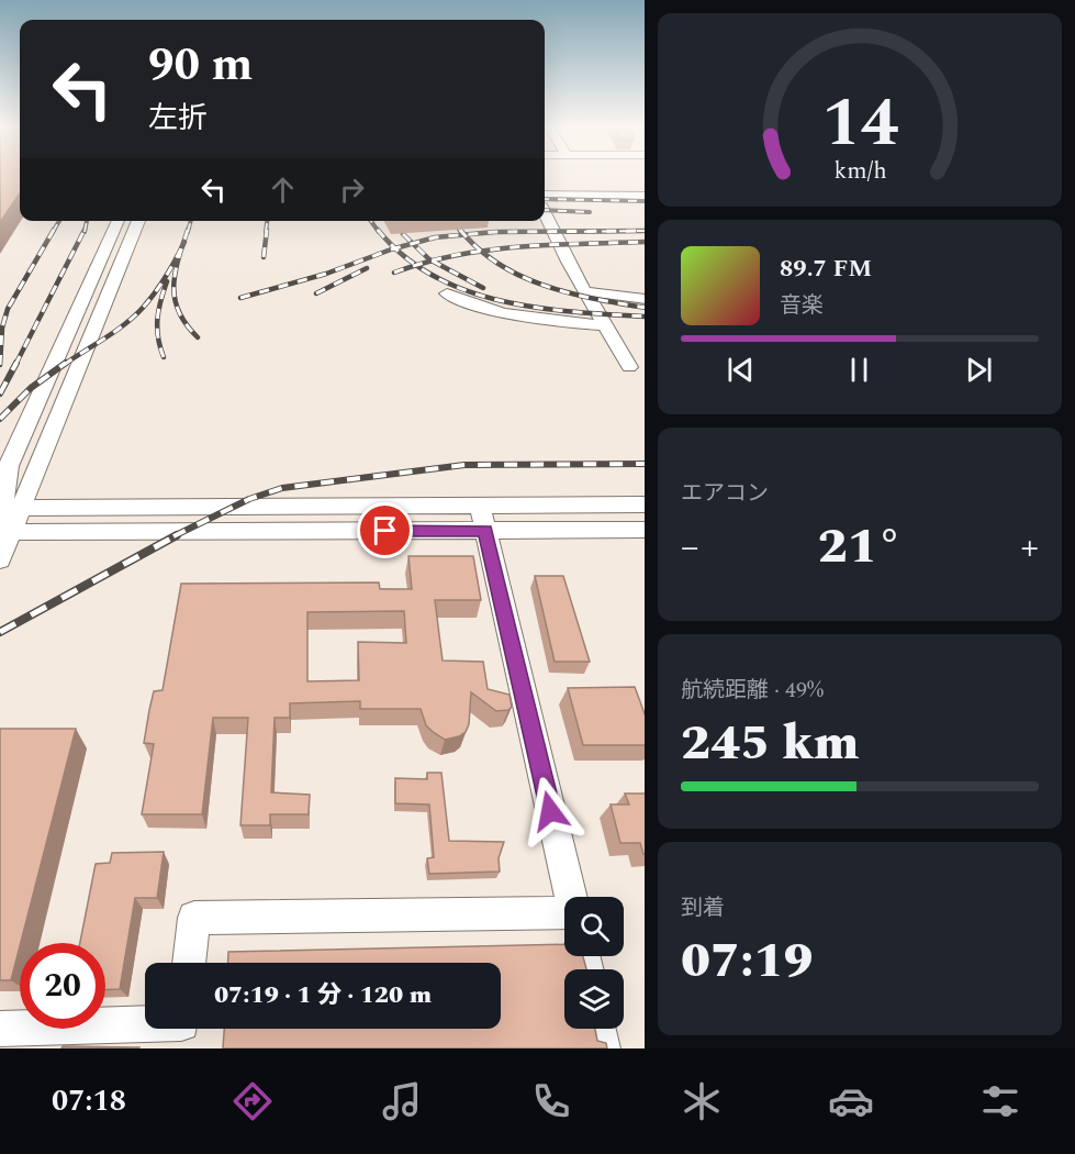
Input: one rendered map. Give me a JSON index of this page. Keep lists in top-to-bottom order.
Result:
{
  "page": {
    "turn": ["90 m", "左折"],
    "song": ["89.7 FM", "音楽"],
    "tile": [
      "エアコン",
      ["航続距離 · 49%", "245 km"],
      ["到着", "07:19"]
    ],
    "heat": ["−", "21°", "+"],
    "limit": "20",
    "trip": "07:19 · 1 分 · 120 m",
    "tabs": "07:18",
    "gauge": ["14", "km/h"]
  }
}
